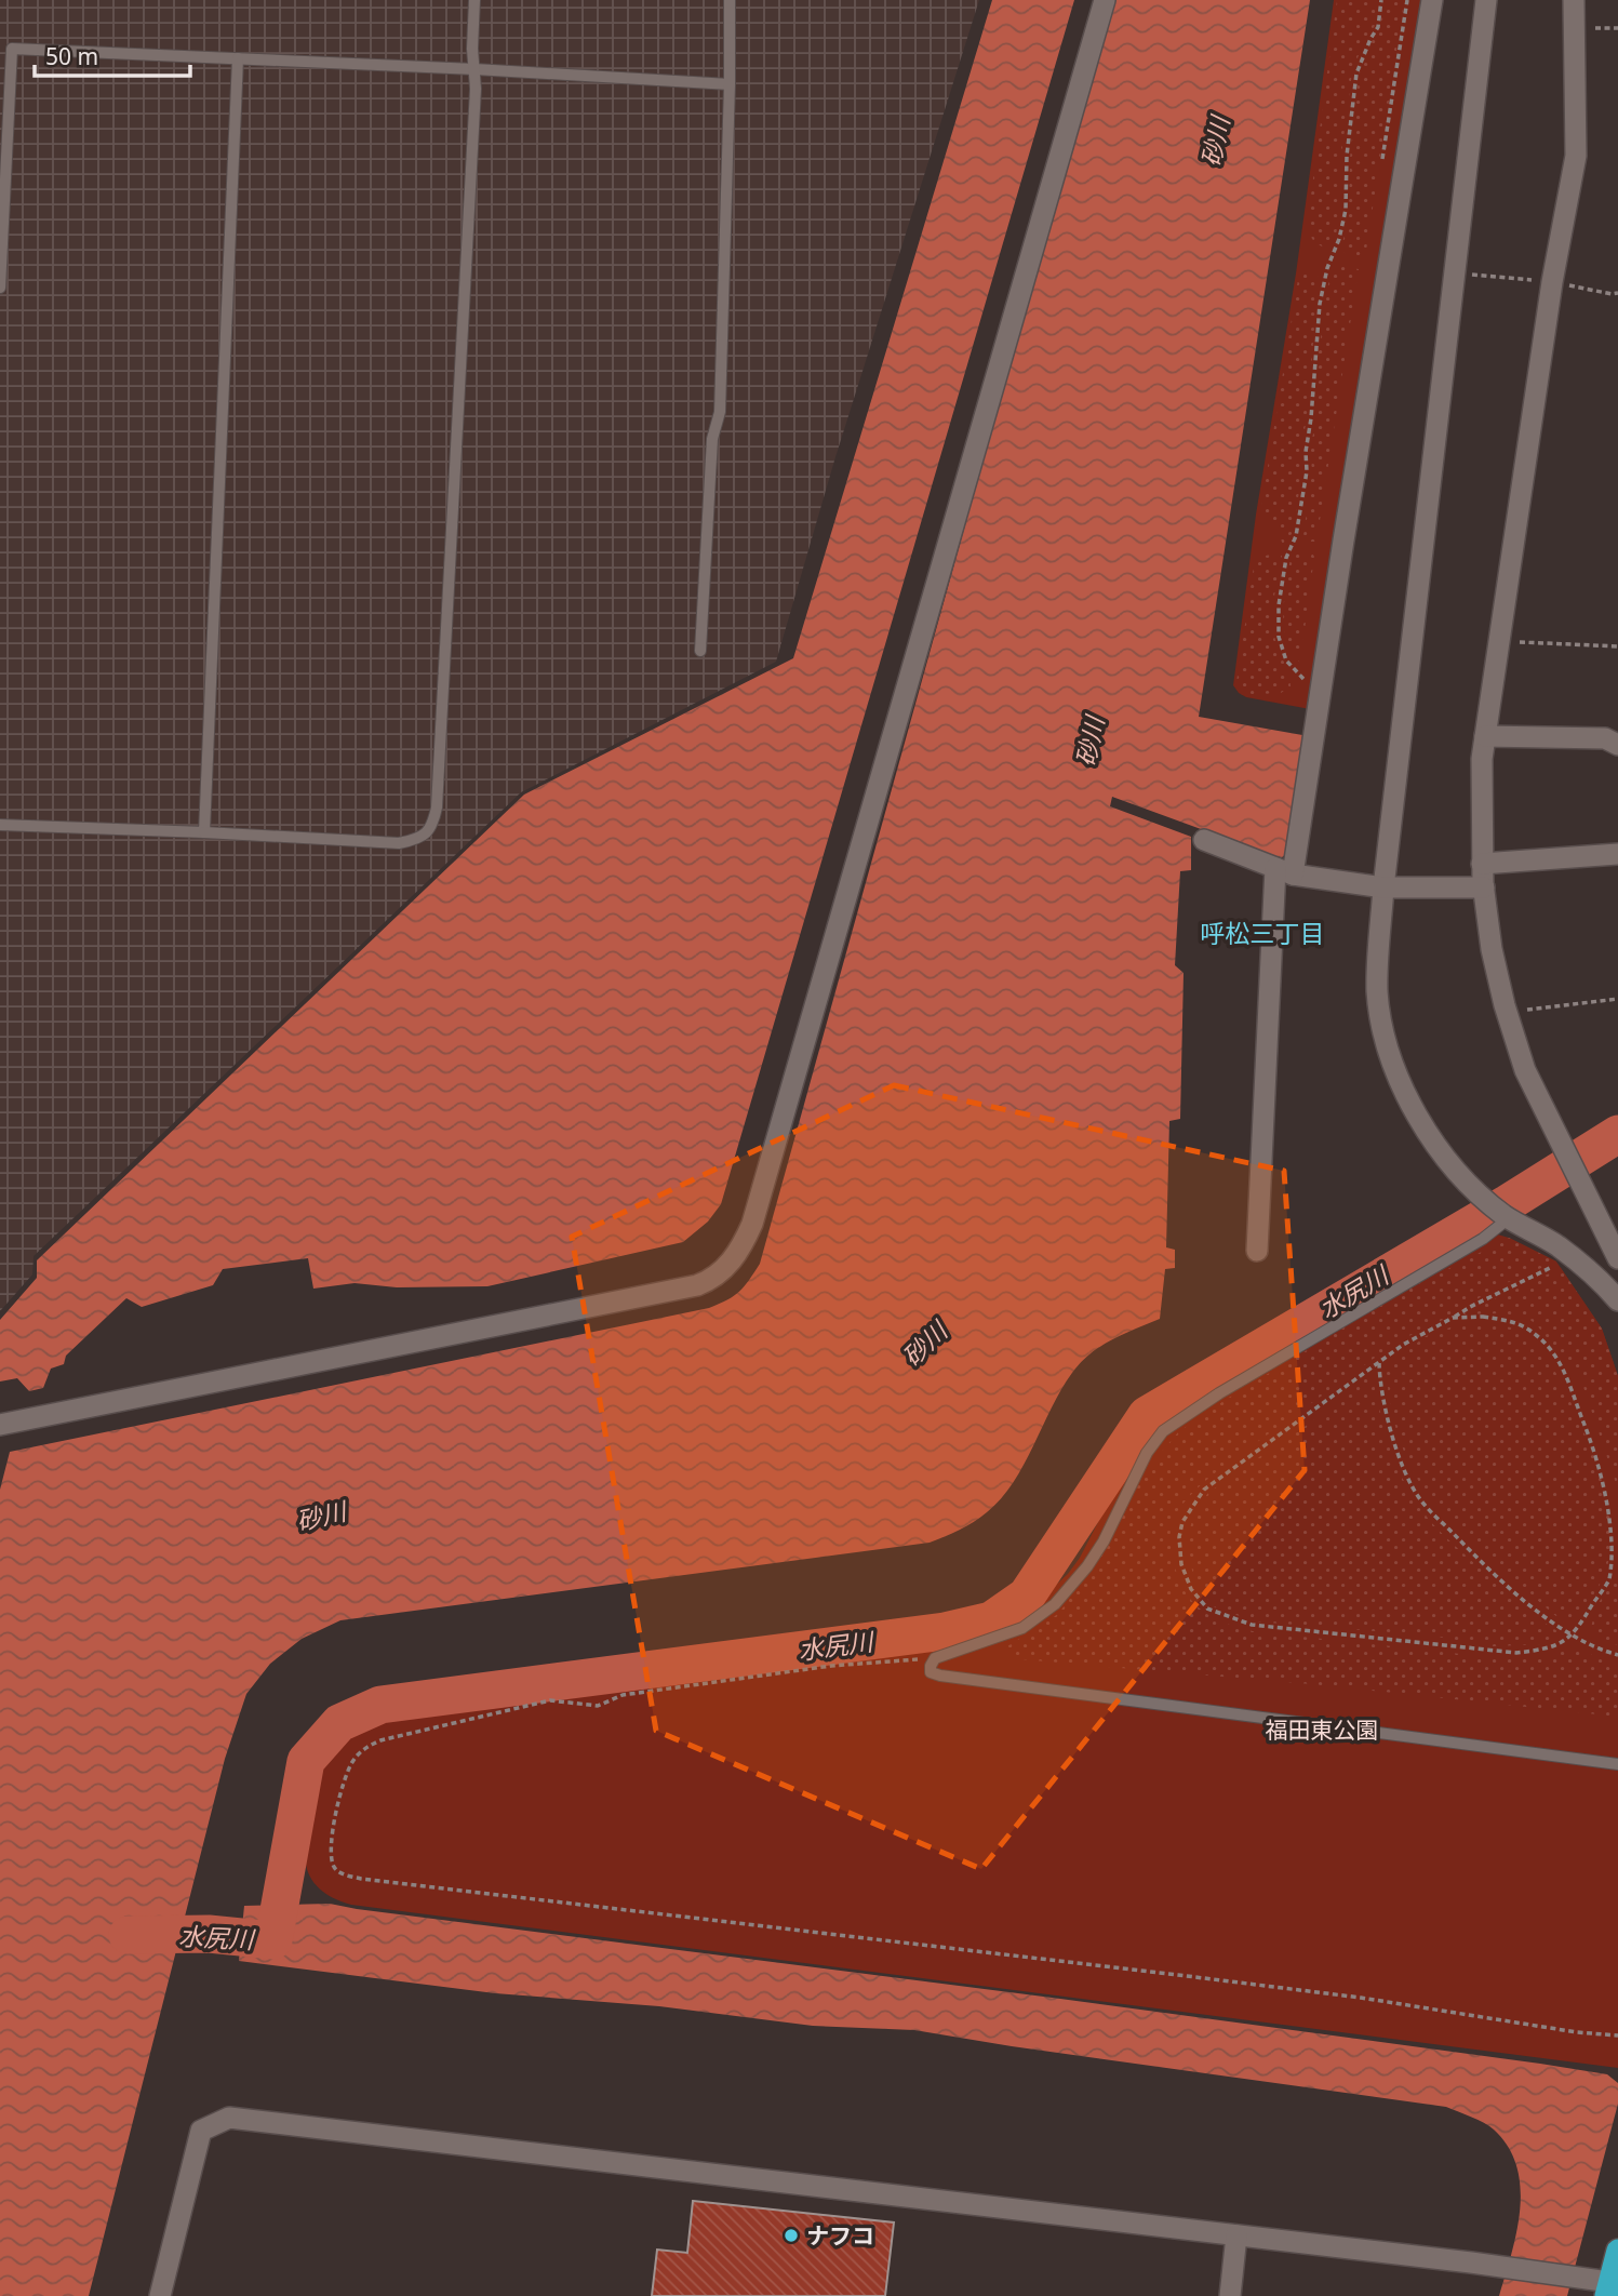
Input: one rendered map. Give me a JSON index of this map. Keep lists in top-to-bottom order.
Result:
{
  "districts": ["呼松三丁目"],
  "water": ["砂川", "水尻川"],
  "parks": ["福田東公園"],
  "places": ["ナフコ"],
  "scale_bar": "50 m"
}
